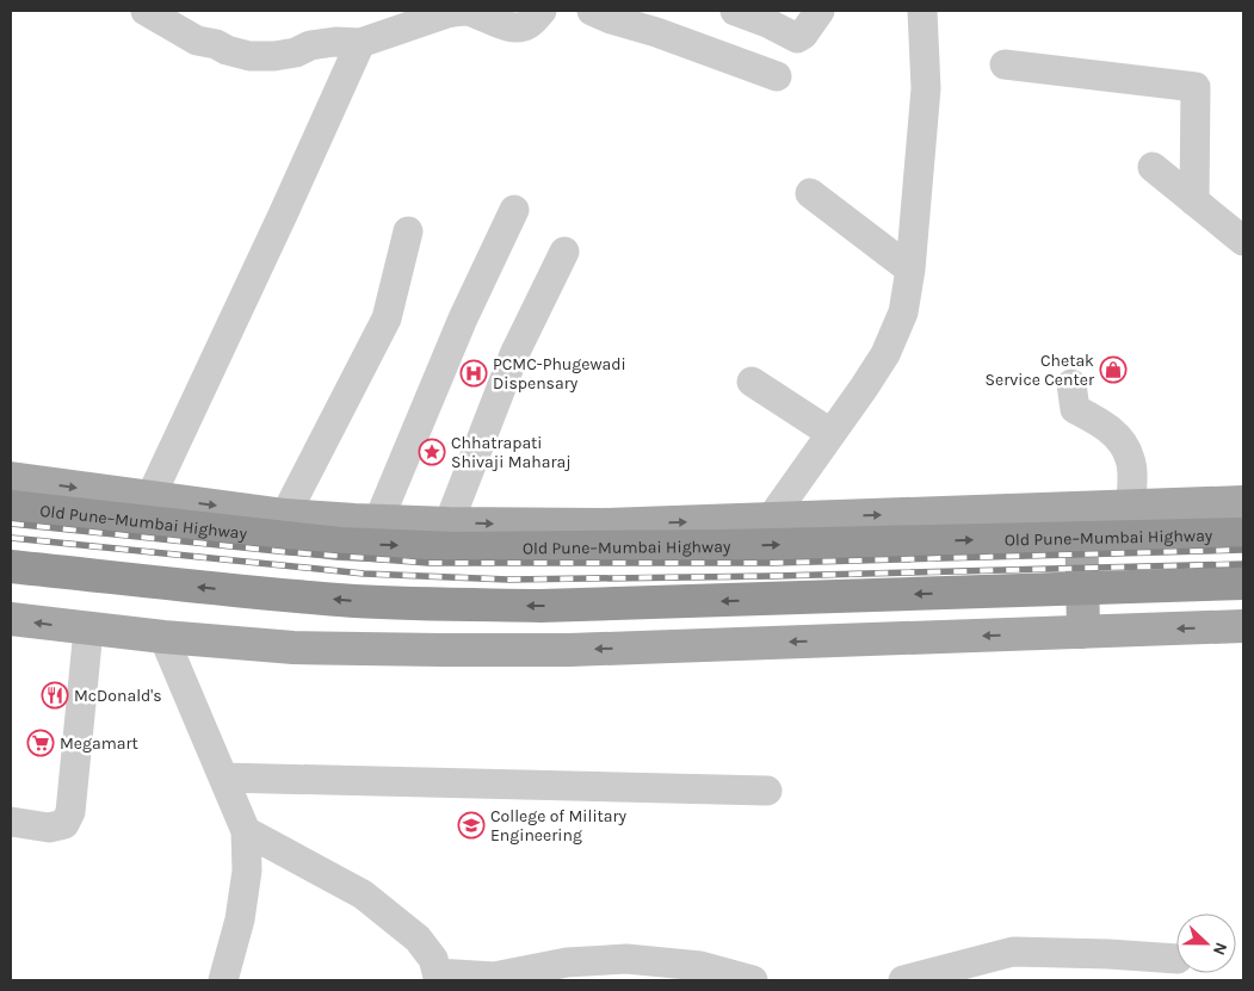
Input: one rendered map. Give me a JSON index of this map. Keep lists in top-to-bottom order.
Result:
{
  "streets": {
    "highway": ["Old Pune–Mumbai Highway"]
  },
  "places": {
    "shop": ["Chetak Service Center"],
    "hospital": ["PCMC-Phugewadi Dispensary"],
    "place": ["Chhatrapati Shivaji Maharaj"],
    "restaurant": ["McDonald's"],
    "supermarket": ["Megamart"],
    "school or university": ["College of Military Engineering"]
  },
  "north": "right"
}
